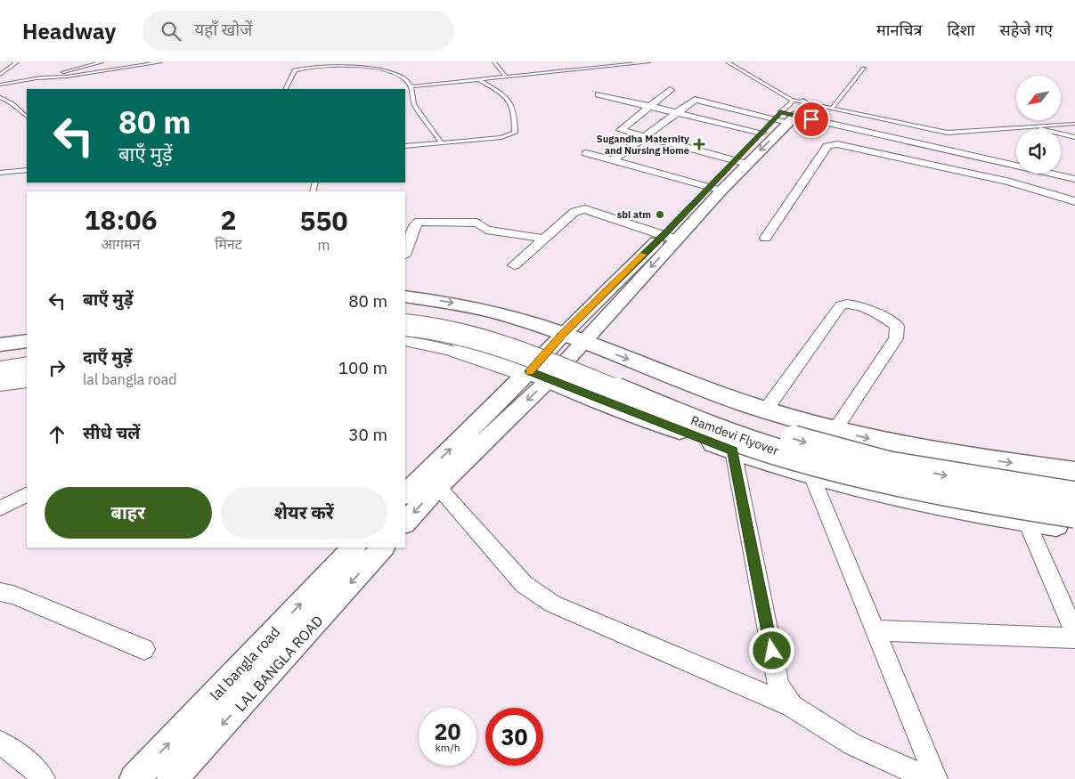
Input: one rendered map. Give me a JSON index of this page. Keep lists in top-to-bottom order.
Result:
{
  "streets": {
    "highway": ["Ramdevi Flyover"],
    "street": ["lal bangla road", "LAL BANGLA ROAD"]
  },
  "one_way": ["lal bangla road", "LAL BANGLA ROAD"],
  "places": {
    "health": ["Sugandha Maternity and Nursing Home"],
    "other": ["sbi atm"]
  },
  "north": "bottom left",
  "page": {
    "header": "Headway",
    "search": "यहाँ खोजें",
    "nav": ["मानचित्र", "दिशा", "सहेजे गए"],
    "turn": ["80 m", "बाएँ मुड़ें"],
    "eta": [
      "18:06",
      "आगमन",
      "2",
      "मिनट",
      "550",
      "m"
    ],
    "list": [
      {
        "name": "बाएँ मुड़ें",
        "value": "80 m"
      },
      {
        "name": "दाएँ मुड़ें",
        "note": "lal bangla road",
        "value": "100 m"
      },
      {
        "name": "सीधे चलें",
        "value": "30 m"
      }
    ],
    "buttons": ["बाहर", "शेयर करें"],
    "speed": "20 km/h",
    "limit": "30"
  }
}
